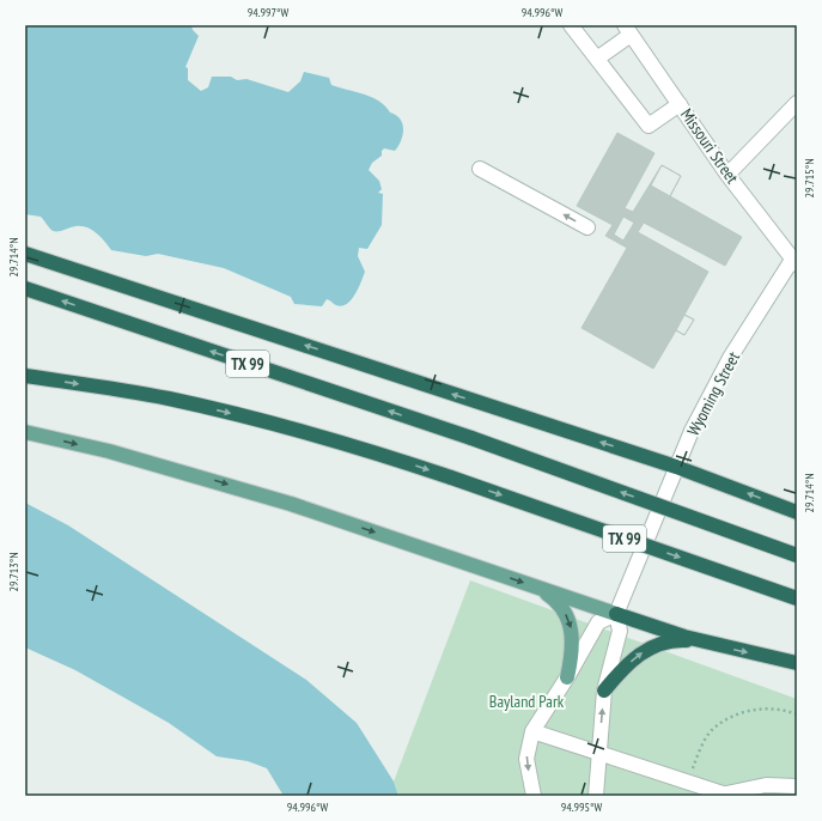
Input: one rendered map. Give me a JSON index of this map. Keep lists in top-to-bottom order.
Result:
{
  "streets": {
    "highway": ["TX 99"],
    "street": ["Missouri Street", "Wyoming Street"]
  },
  "crossings": [
    ["Missouri Street", "Wyoming Street"]
  ],
  "parks": ["Bayland Park"],
  "coordinates": [
    "94.997°W",
    "94.996°W",
    "29.715°N",
    "29.714°N",
    "29.713°N",
    "94.995°W"
  ]
}
